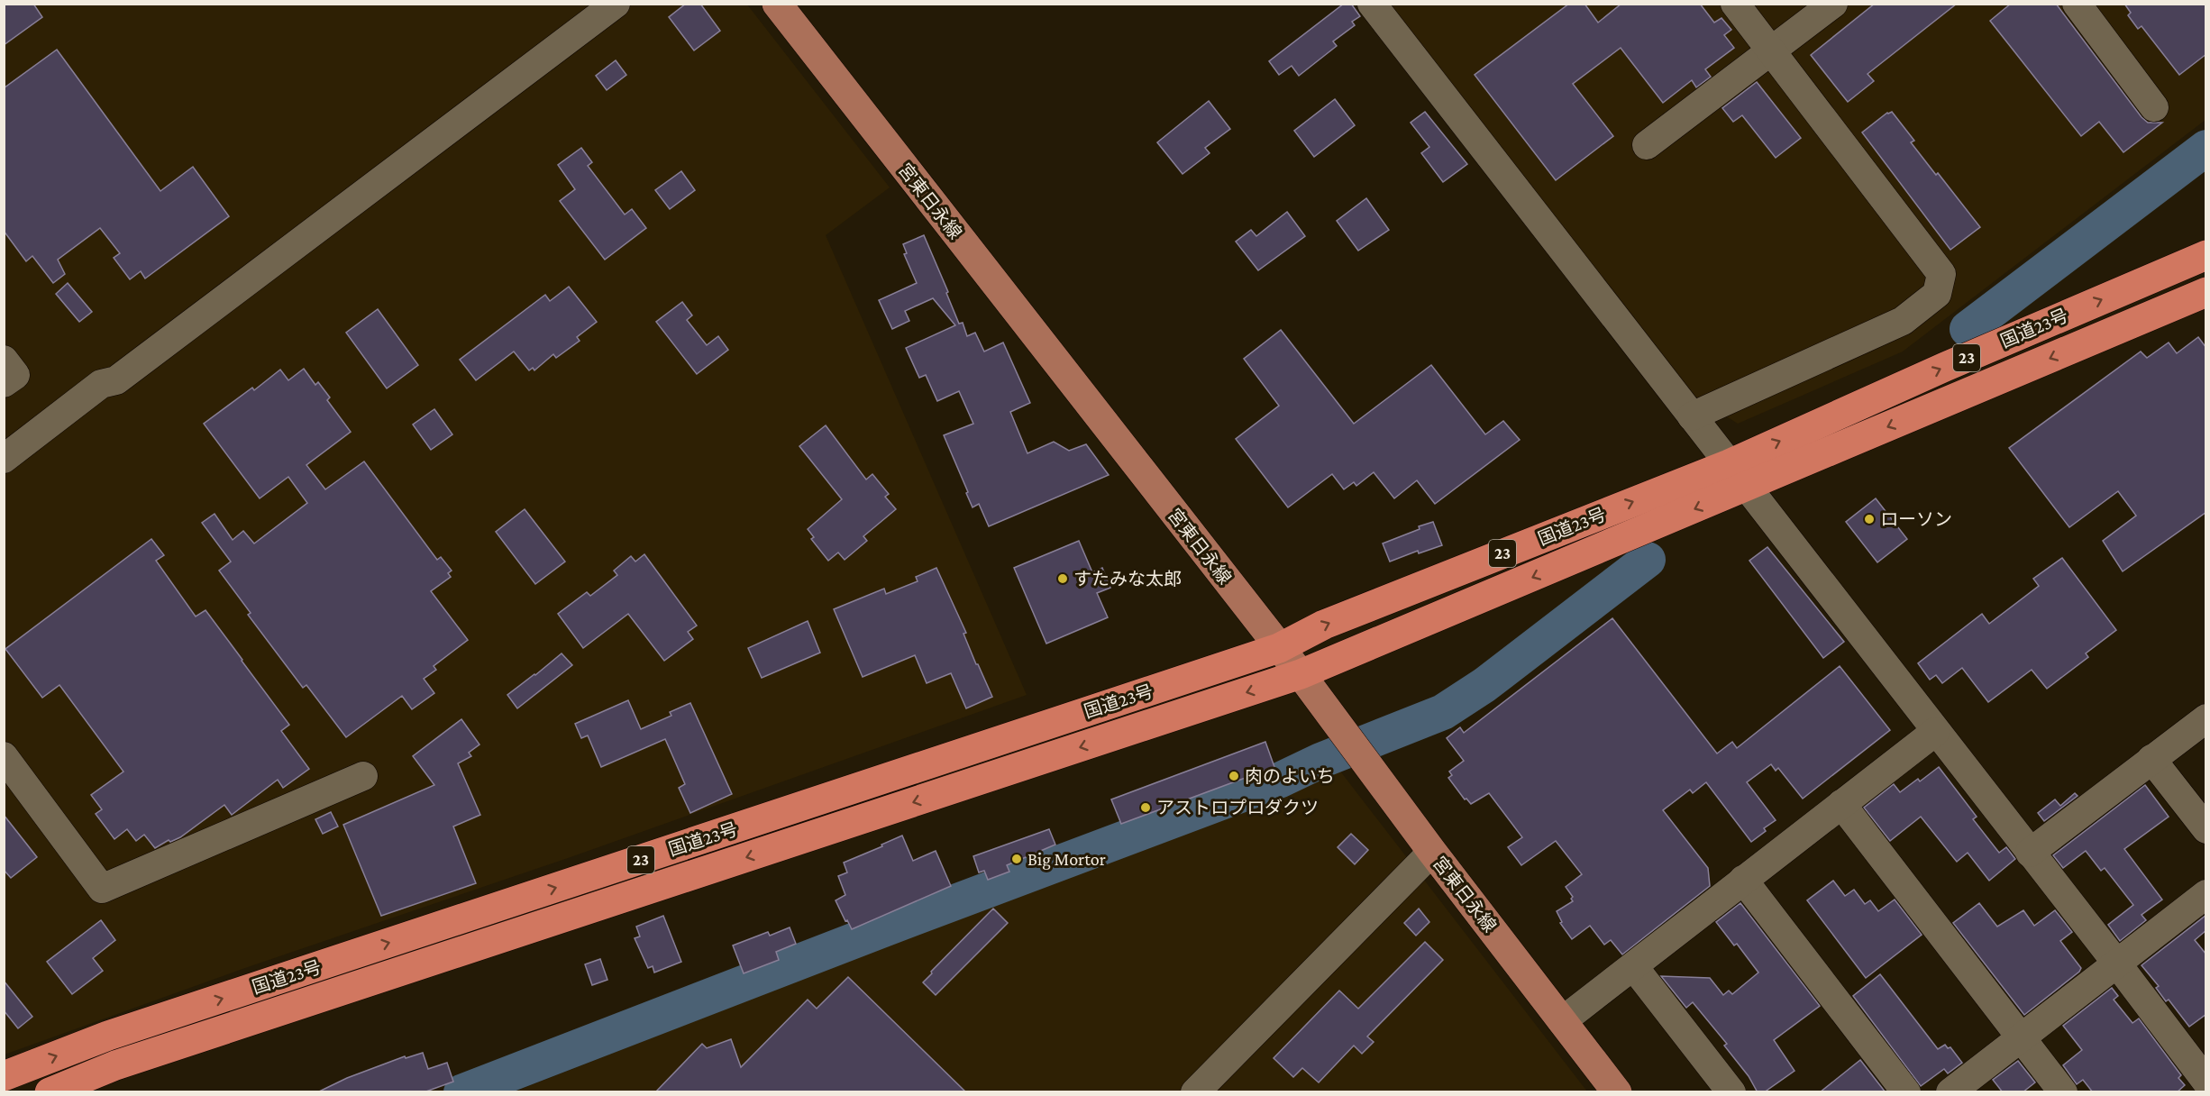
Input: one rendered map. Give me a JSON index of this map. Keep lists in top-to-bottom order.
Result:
{
  "streets": {
    "highway": ["国道23号", "23"],
    "main road": ["宮東日永線"]
  },
  "crossings": [
    ["宮東日永線", "国道23号"]
  ],
  "places": [
    "ローソン",
    "すたみな太郎",
    "肉のよいち",
    "アストロプロダクツ",
    "Big Mortor"
  ]
}
